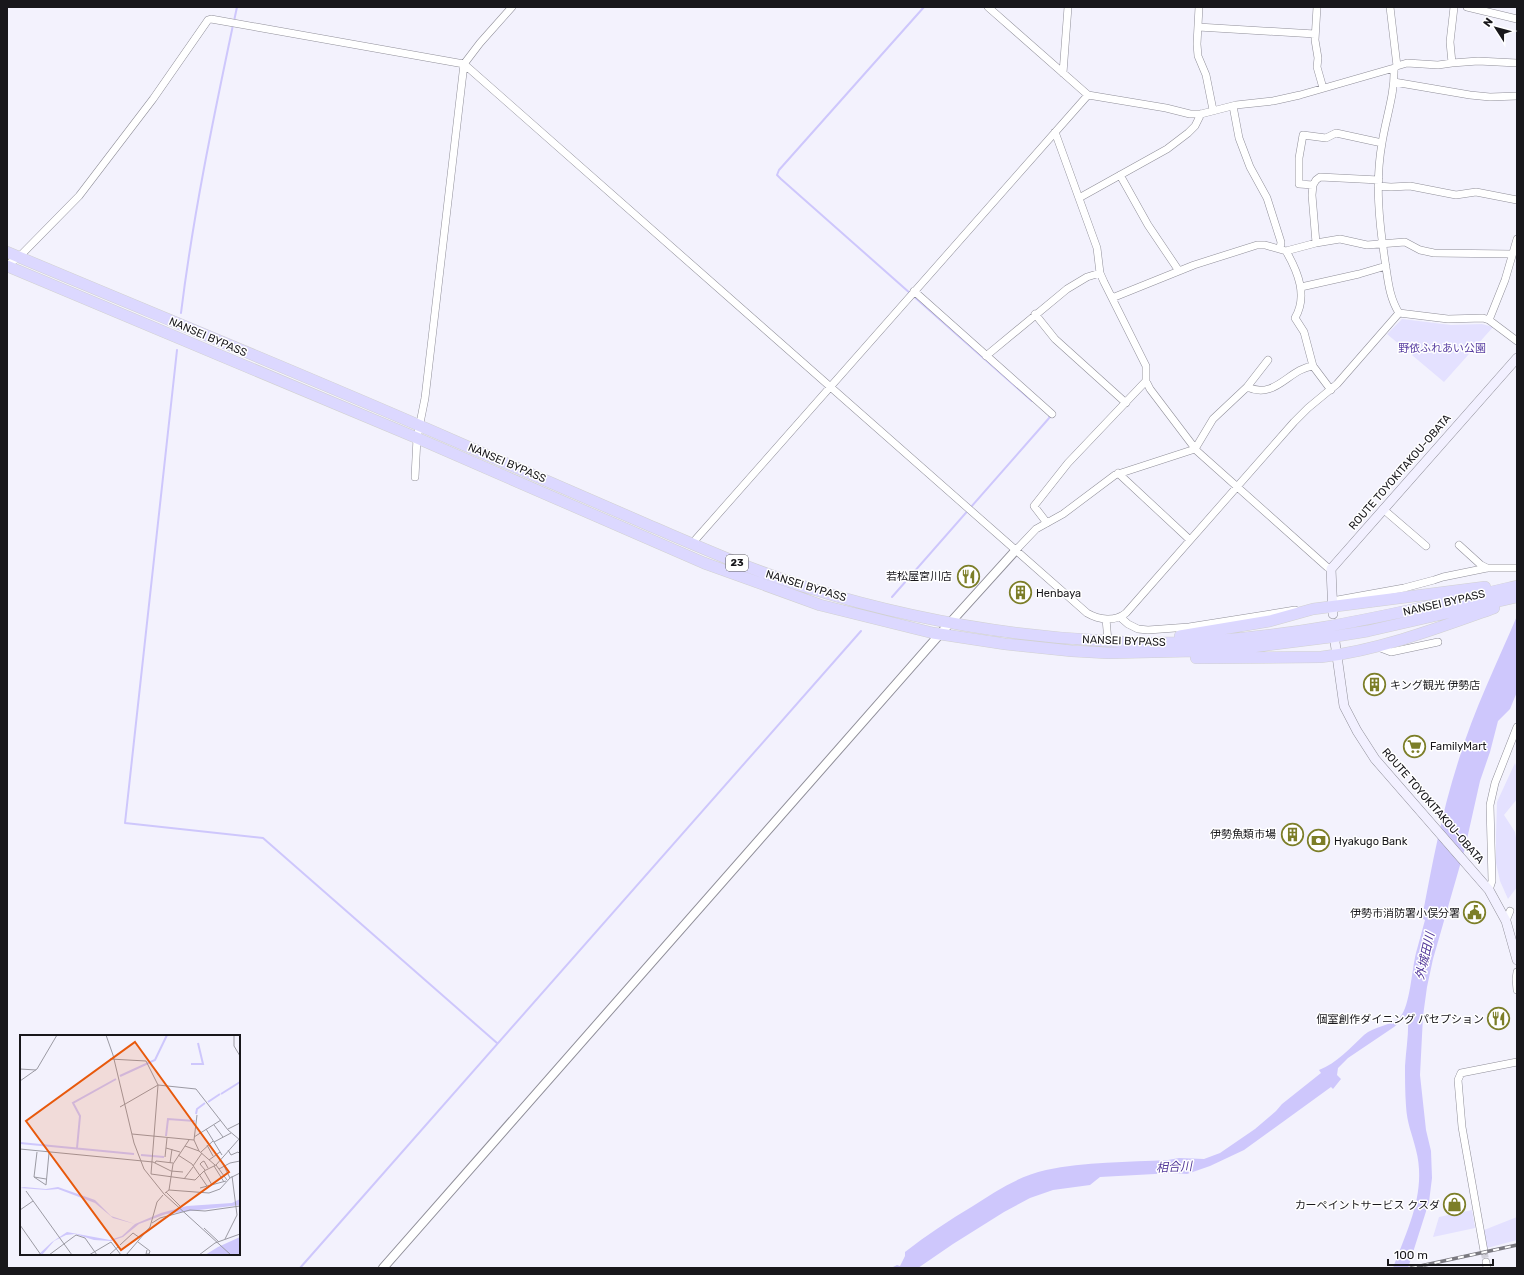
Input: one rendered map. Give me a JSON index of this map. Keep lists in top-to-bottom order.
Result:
{
  "streets": {
    "highway": ["NANSEI BYPASS", "23"],
    "main road": ["ROUTE TOYOKITAKOU-OBATA"]
  },
  "water": ["外城田川", "相合川"],
  "parks": ["野依ふれあい公園"],
  "places": {
    "restaurant": ["若松屋宮川店", "個室創作ダイニング パセプション"],
    "building": ["Henbaya", "キング観光 伊勢店", "伊勢魚類市場"],
    "supermarket": ["FamilyMart"],
    "bank": ["Hyakugo Bank"],
    "public building": ["伊勢市消防署小俣分署"],
    "shop": ["カーペイントサービス クスダ"]
  },
  "scale_bar": "100 m",
  "north": "top left"
}
